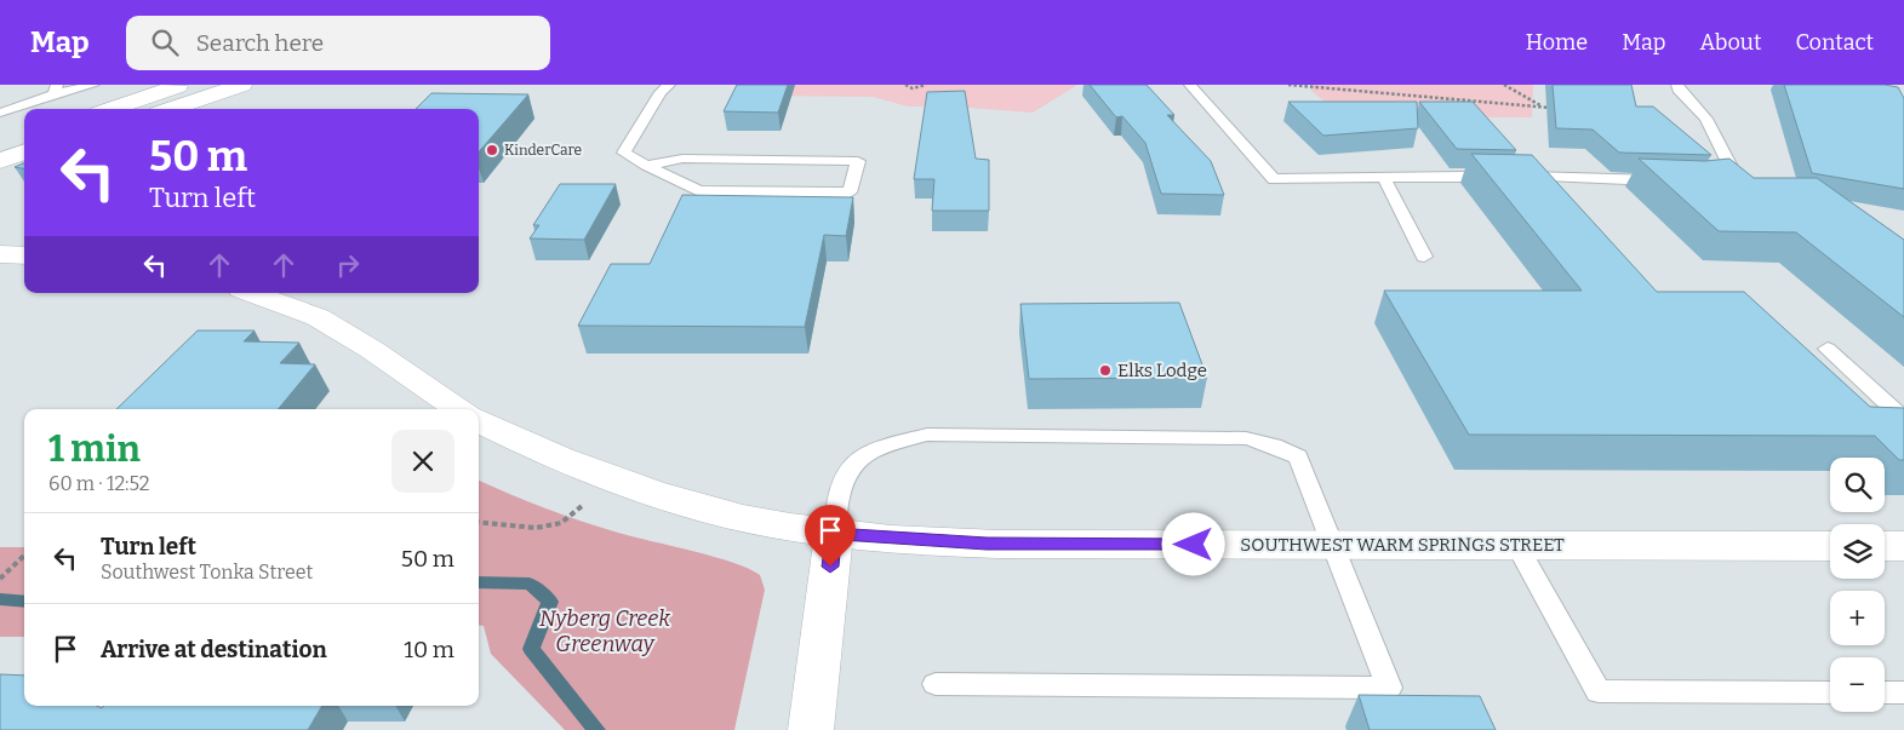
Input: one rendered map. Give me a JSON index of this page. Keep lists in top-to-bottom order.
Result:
{
  "streets": {
    "street": ["SOUTHWEST WARM SPRINGS STREET"]
  },
  "parks": ["Nyberg Creek Greenway"],
  "places": ["KinderCare", "Elks Lodge"],
  "page": {
    "header": "Map",
    "search": "Search here",
    "nav": [
      "Home",
      "Map",
      "About",
      "Contact"
    ],
    "turn": ["50 m", "Turn left"],
    "heading": ["1 min", "60 m · 12:52"],
    "map_buttons": ["+", "−"],
    "list": [
      {
        "name": "Turn left",
        "note": "Southwest Tonka Street",
        "value": "50 m"
      },
      {
        "name": "Arrive at destination",
        "value": "10 m"
      }
    ]
  }
}
